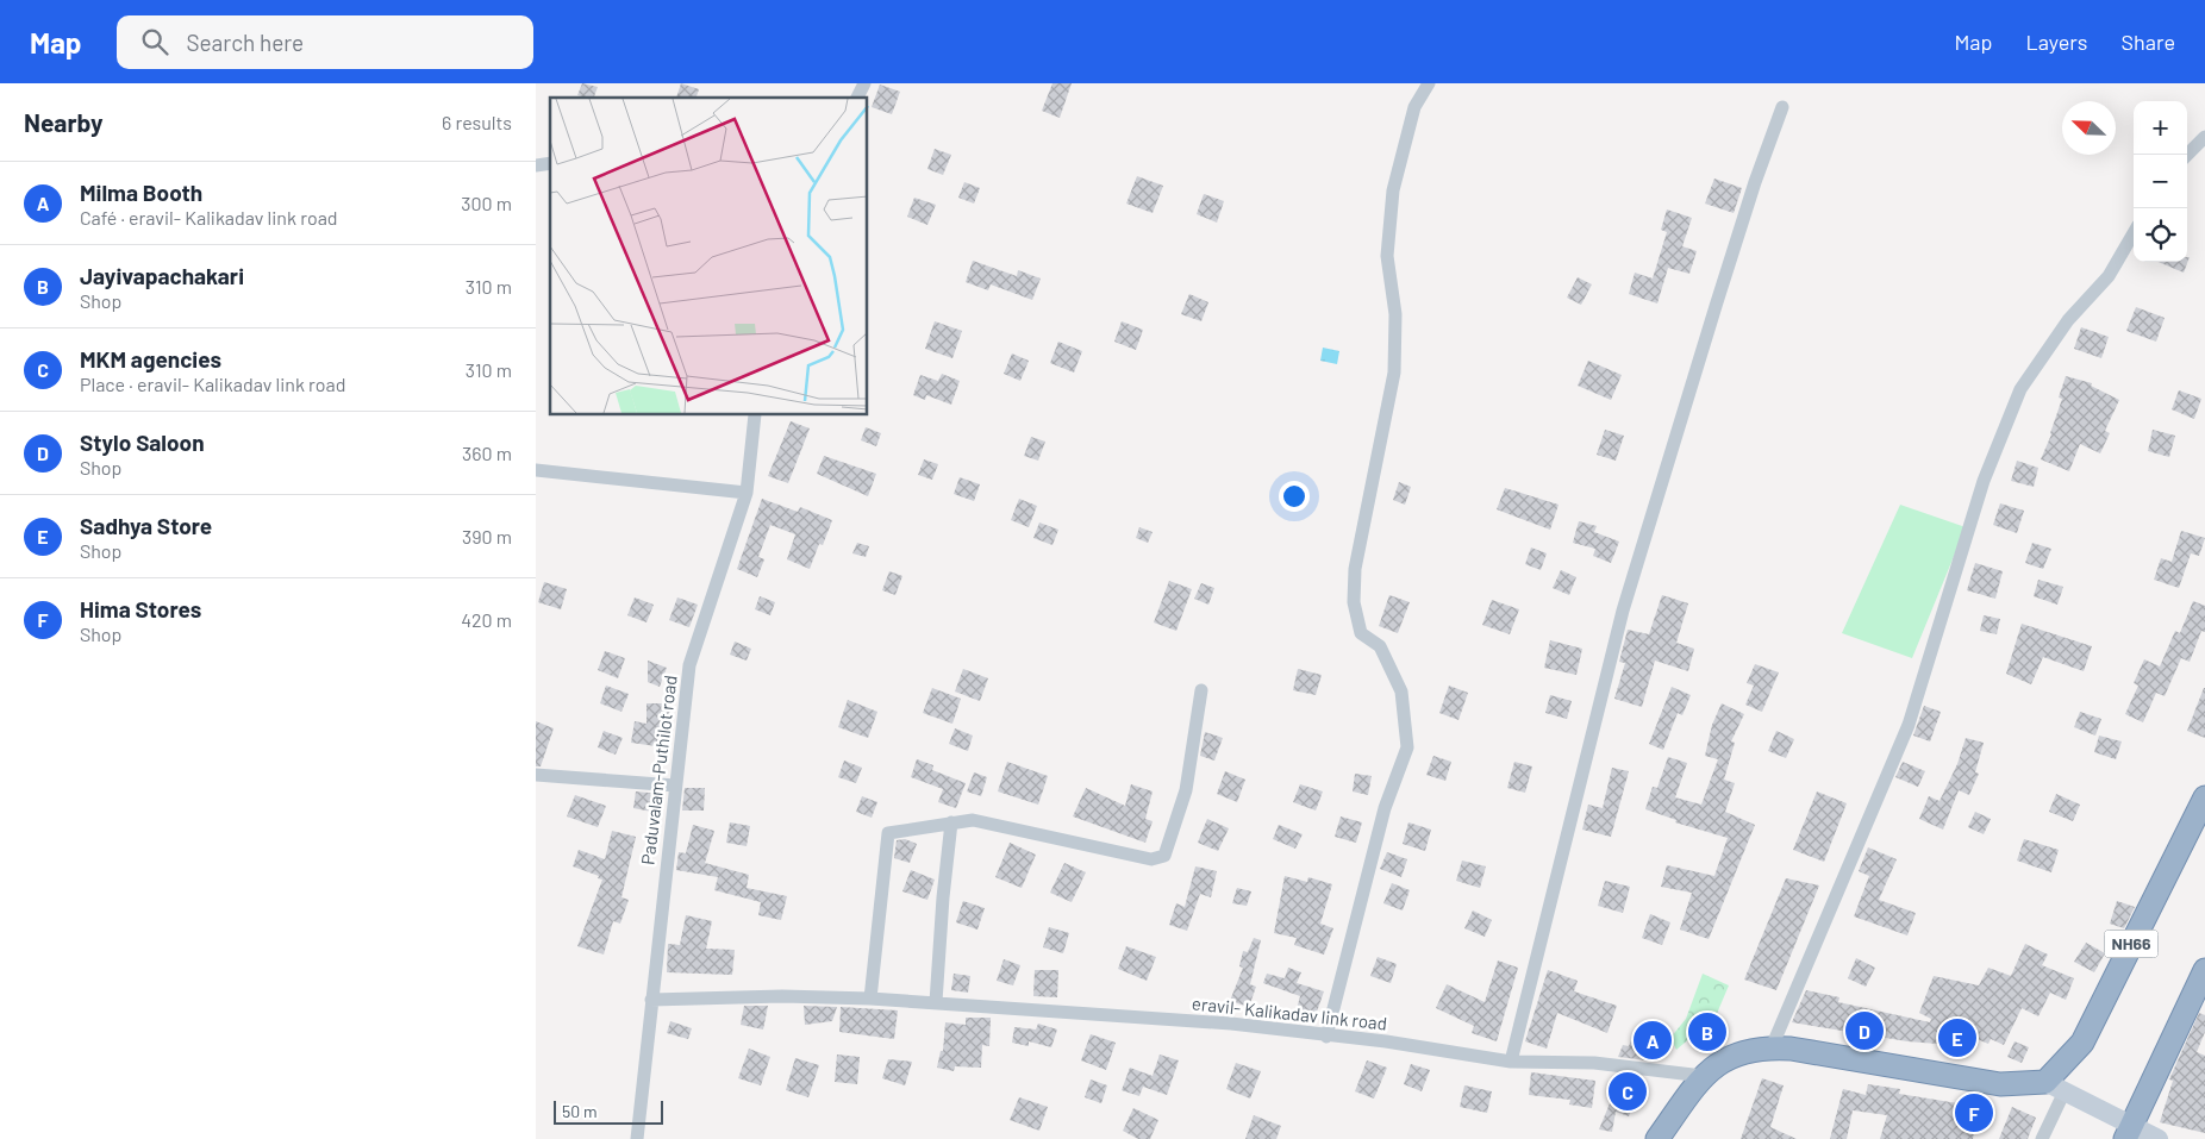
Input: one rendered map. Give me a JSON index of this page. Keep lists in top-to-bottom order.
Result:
{
  "streets": {
    "highway": ["NH66"],
    "street": ["Paduvalam-Puthilot road", "eravil- Kalikadav link road"]
  },
  "crossings": [
    ["Paduvalam-Puthilot road", "eravil- Kalikadav link road"]
  ],
  "scale_bar": "50 m",
  "north": "top left",
  "page": {
    "header": "Map",
    "search": "Search here",
    "nav": ["Map", "Layers", "Share"],
    "heading": ["Nearby", "6 results"],
    "map_buttons": ["+", "−"],
    "list": [
      {
        "mark": "A",
        "name": "Milma Booth",
        "note": "Café · eravil- Kalikadav link road",
        "value": "300 m"
      },
      {
        "mark": "B",
        "name": "Jayivapachakari",
        "note": "Shop",
        "value": "310 m"
      },
      {
        "mark": "C",
        "name": "MKM agencies",
        "note": "Place · eravil- Kalikadav link road",
        "value": "310 m"
      },
      {
        "mark": "D",
        "name": "Stylo Saloon",
        "note": "Shop",
        "value": "360 m"
      },
      {
        "mark": "E",
        "name": "Sadhya Store",
        "note": "Shop",
        "value": "390 m"
      },
      {
        "mark": "F",
        "name": "Hima Stores",
        "note": "Shop",
        "value": "420 m"
      }
    ],
    "pins": [
      "D",
      "B",
      "E",
      "A",
      "C",
      "F"
    ],
    "scale": "50 m"
  }
}
